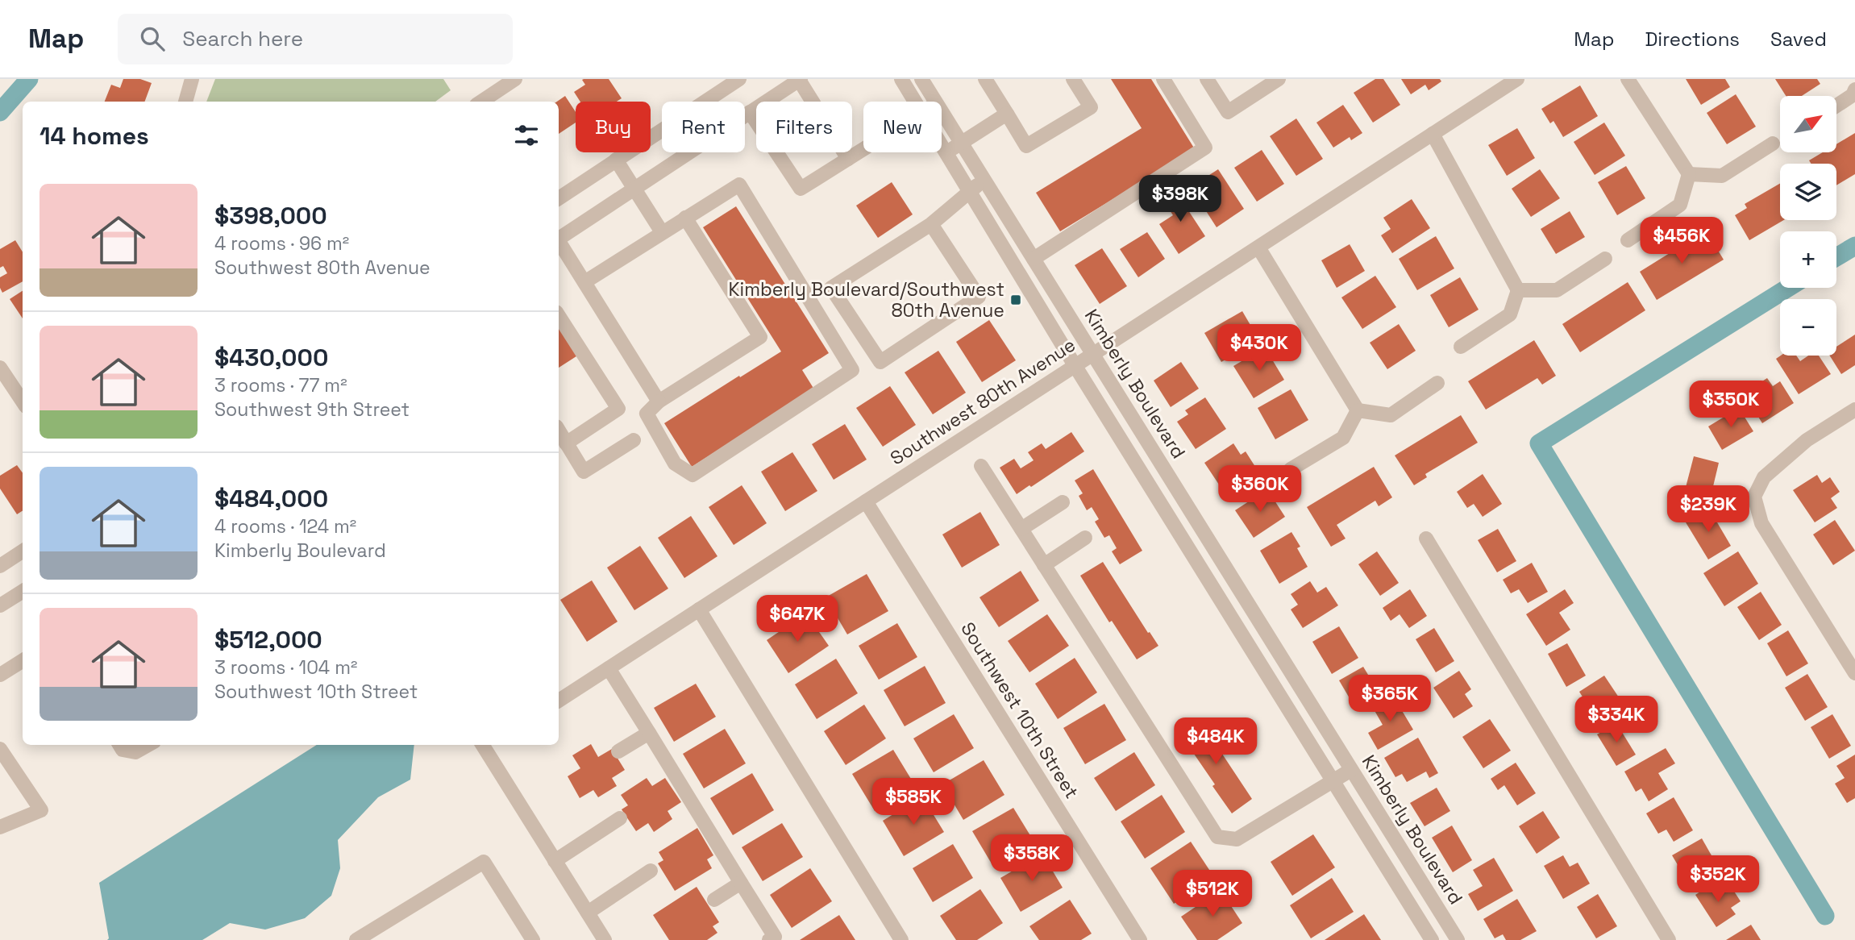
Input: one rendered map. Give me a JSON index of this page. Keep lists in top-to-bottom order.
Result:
{
  "streets": {
    "street": ["Kimberly Boulevard", "Southwest 80th Avenue", "Southwest 10th Street"]
  },
  "crossings": [
    ["Kimberly Boulevard", "Southwest 80th Avenue"],
    ["Southwest 80th Avenue", "Southwest 10th Street"]
  ],
  "places": {
    "transit": ["Kimberly Boulevard/Southwest 80th Avenue"]
  },
  "north": "top right",
  "page": {
    "header": "Map",
    "search": "Search here",
    "nav": ["Map", "Directions", "Saved"],
    "map_buttons": ["+", "−"],
    "chip": [
      "Buy",
      "Rent",
      "Filters",
      "New"
    ],
    "heading": "14 homes",
    "list": [
      {
        "name": "$398,000",
        "note": "4 rooms · 96 m² · Southwest 80th Avenue"
      },
      {
        "name": "$430,000",
        "note": "3 rooms · 77 m² · Southwest 9th Street"
      },
      {
        "name": "$484,000",
        "note": "4 rooms · 124 m² · Kimberly Boulevard"
      },
      {
        "name": "$512,000",
        "note": "3 rooms · 104 m² · Southwest 10th Street"
      }
    ],
    "price": [
      "$398K",
      "$456K",
      "$430K",
      "$350K",
      "$360K",
      "$239K",
      "$647K",
      "$365K",
      "$334K",
      "$484K",
      "$585K",
      "$358K",
      "$352K",
      "$512K"
    ]
  }
}
